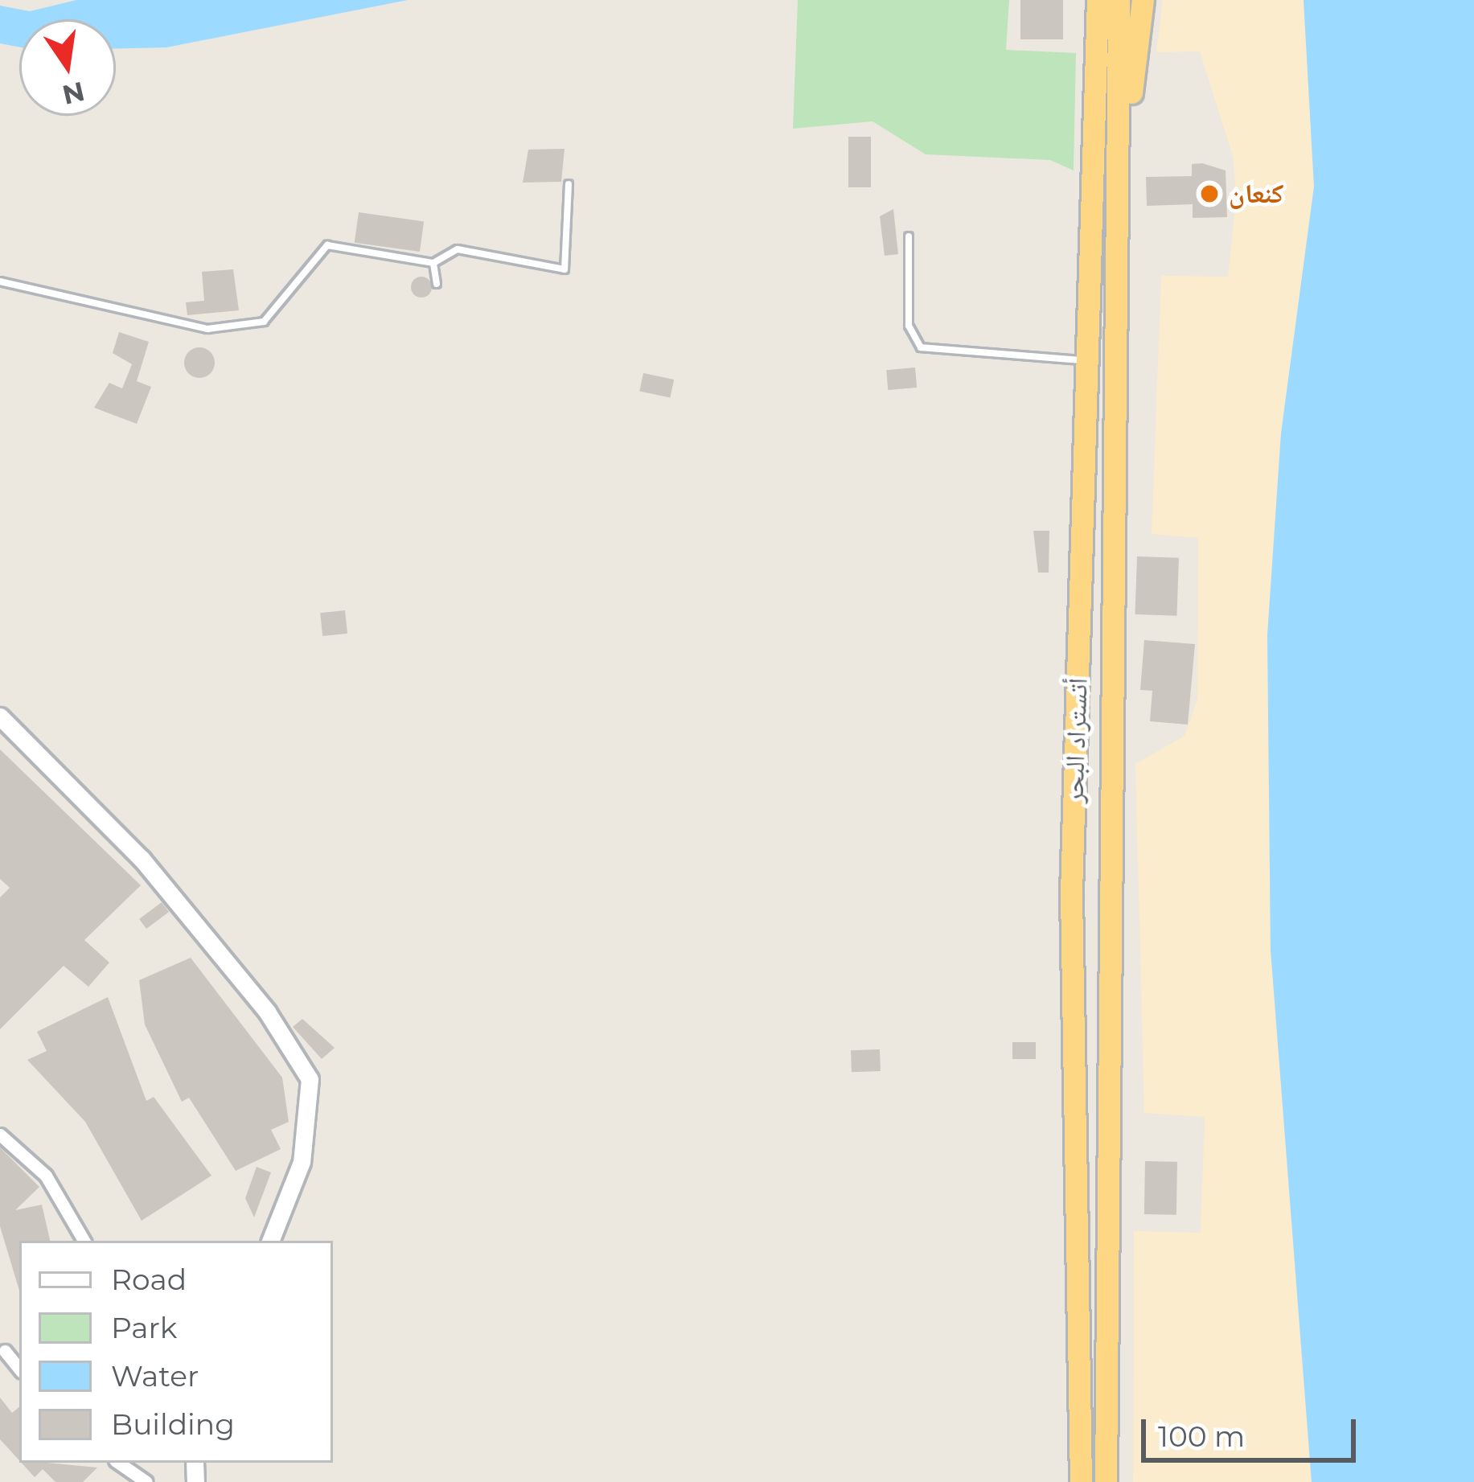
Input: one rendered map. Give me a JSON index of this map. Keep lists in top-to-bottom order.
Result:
{
  "streets": {
    "highway": ["أتستراد البحر"]
  },
  "places": ["كنعان"],
  "legend": [
    "Road",
    "Park",
    "Water",
    "Building"
  ],
  "scale_bar": "100 m",
  "north": "bottom"
}
